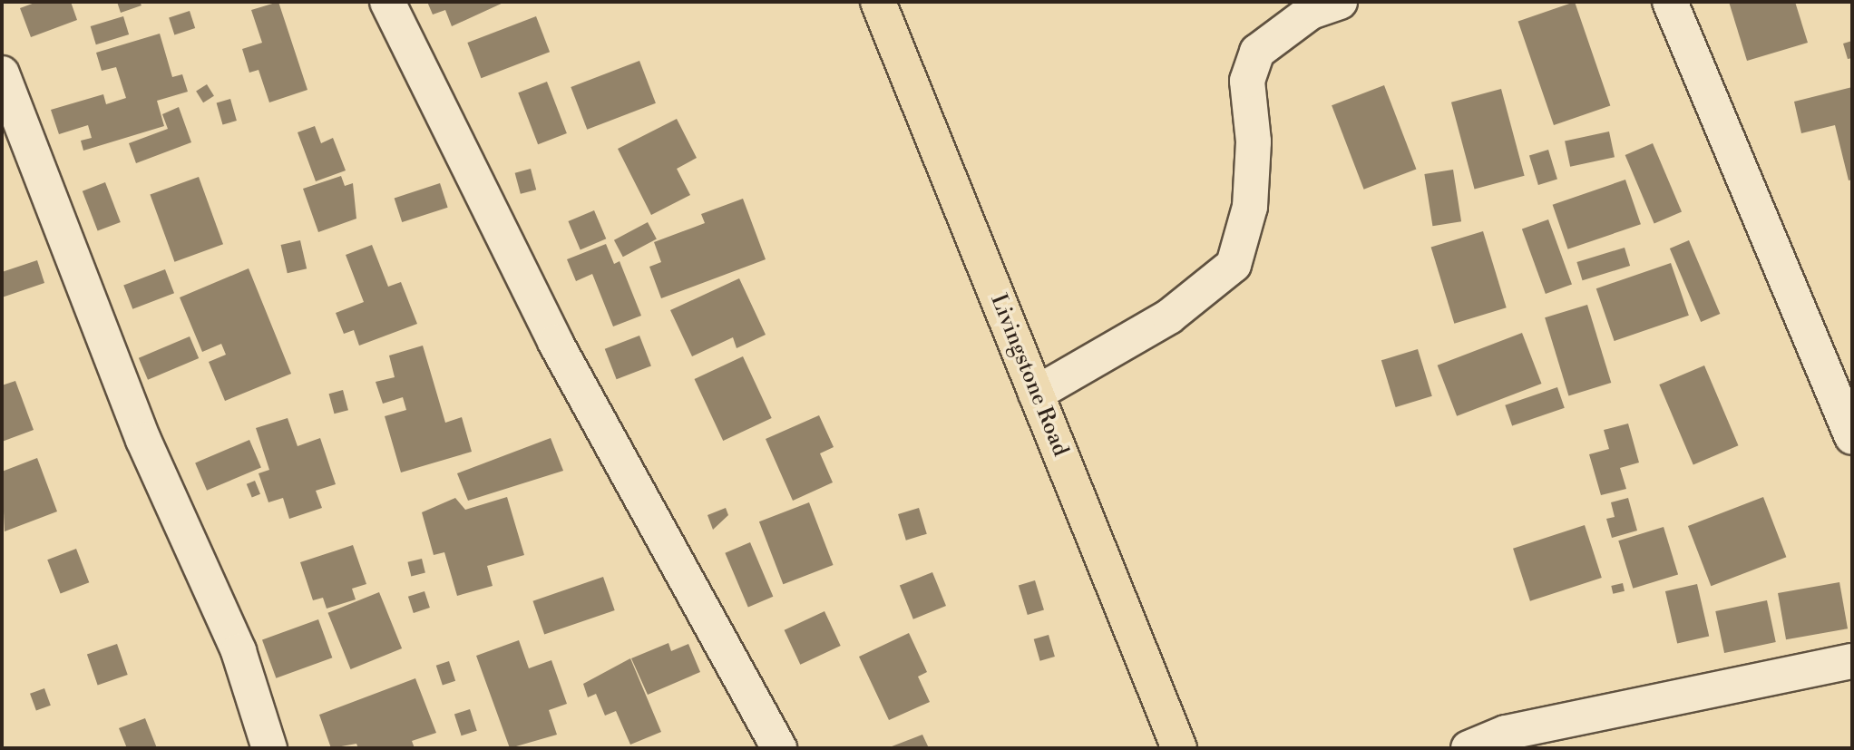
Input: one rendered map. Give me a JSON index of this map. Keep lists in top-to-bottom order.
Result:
{
  "streets": {
    "highway": ["Livingstone Road"]
  }
}
